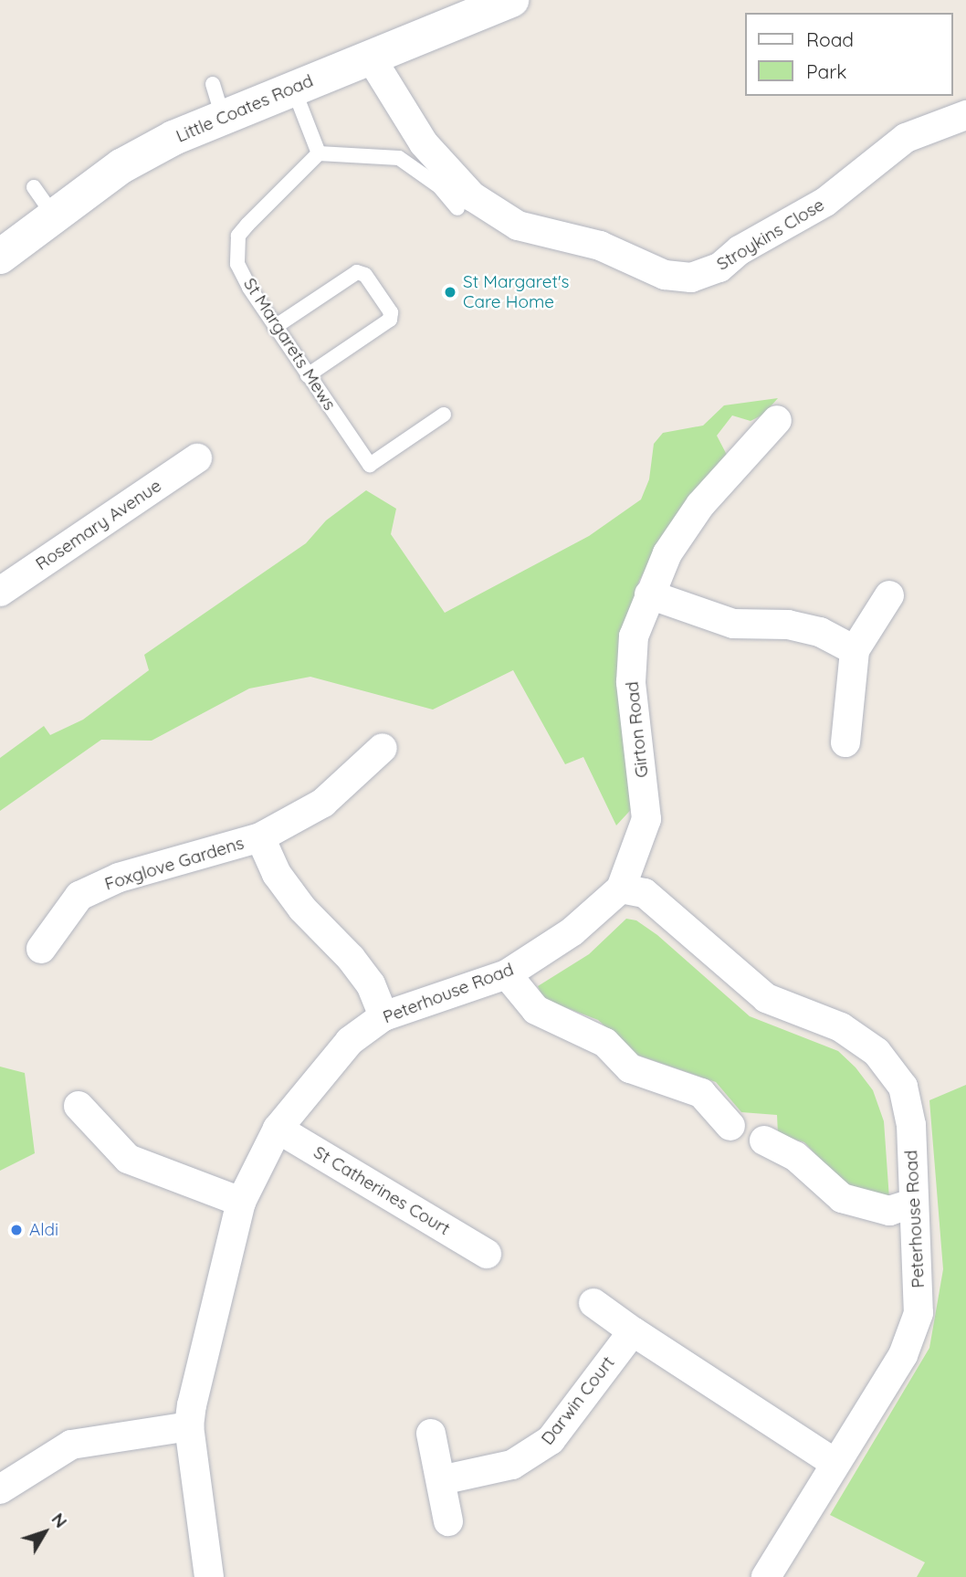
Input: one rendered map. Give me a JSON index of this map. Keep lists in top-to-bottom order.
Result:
{
  "streets": {
    "main road": ["Little Coates Road"],
    "street": [
      "Stroykins Close",
      "Rosemary Avenue",
      "Girton Road",
      "Foxglove Gardens",
      "Peterhouse Road",
      "St Catherines Court",
      "Darwin Court"
    ],
    "lane": ["St Margarets Mews"]
  },
  "crossings": [
    ["Little Coates Road", "Stroykins Close"],
    ["Girton Road", "Peterhouse Road"],
    ["Foxglove Gardens", "Peterhouse Road"],
    ["Peterhouse Road", "St Catherines Court"]
  ],
  "places": ["St Margaret's Care Home", "Aldi"],
  "legend": ["Road", "Park"],
  "north": "top right"
}
